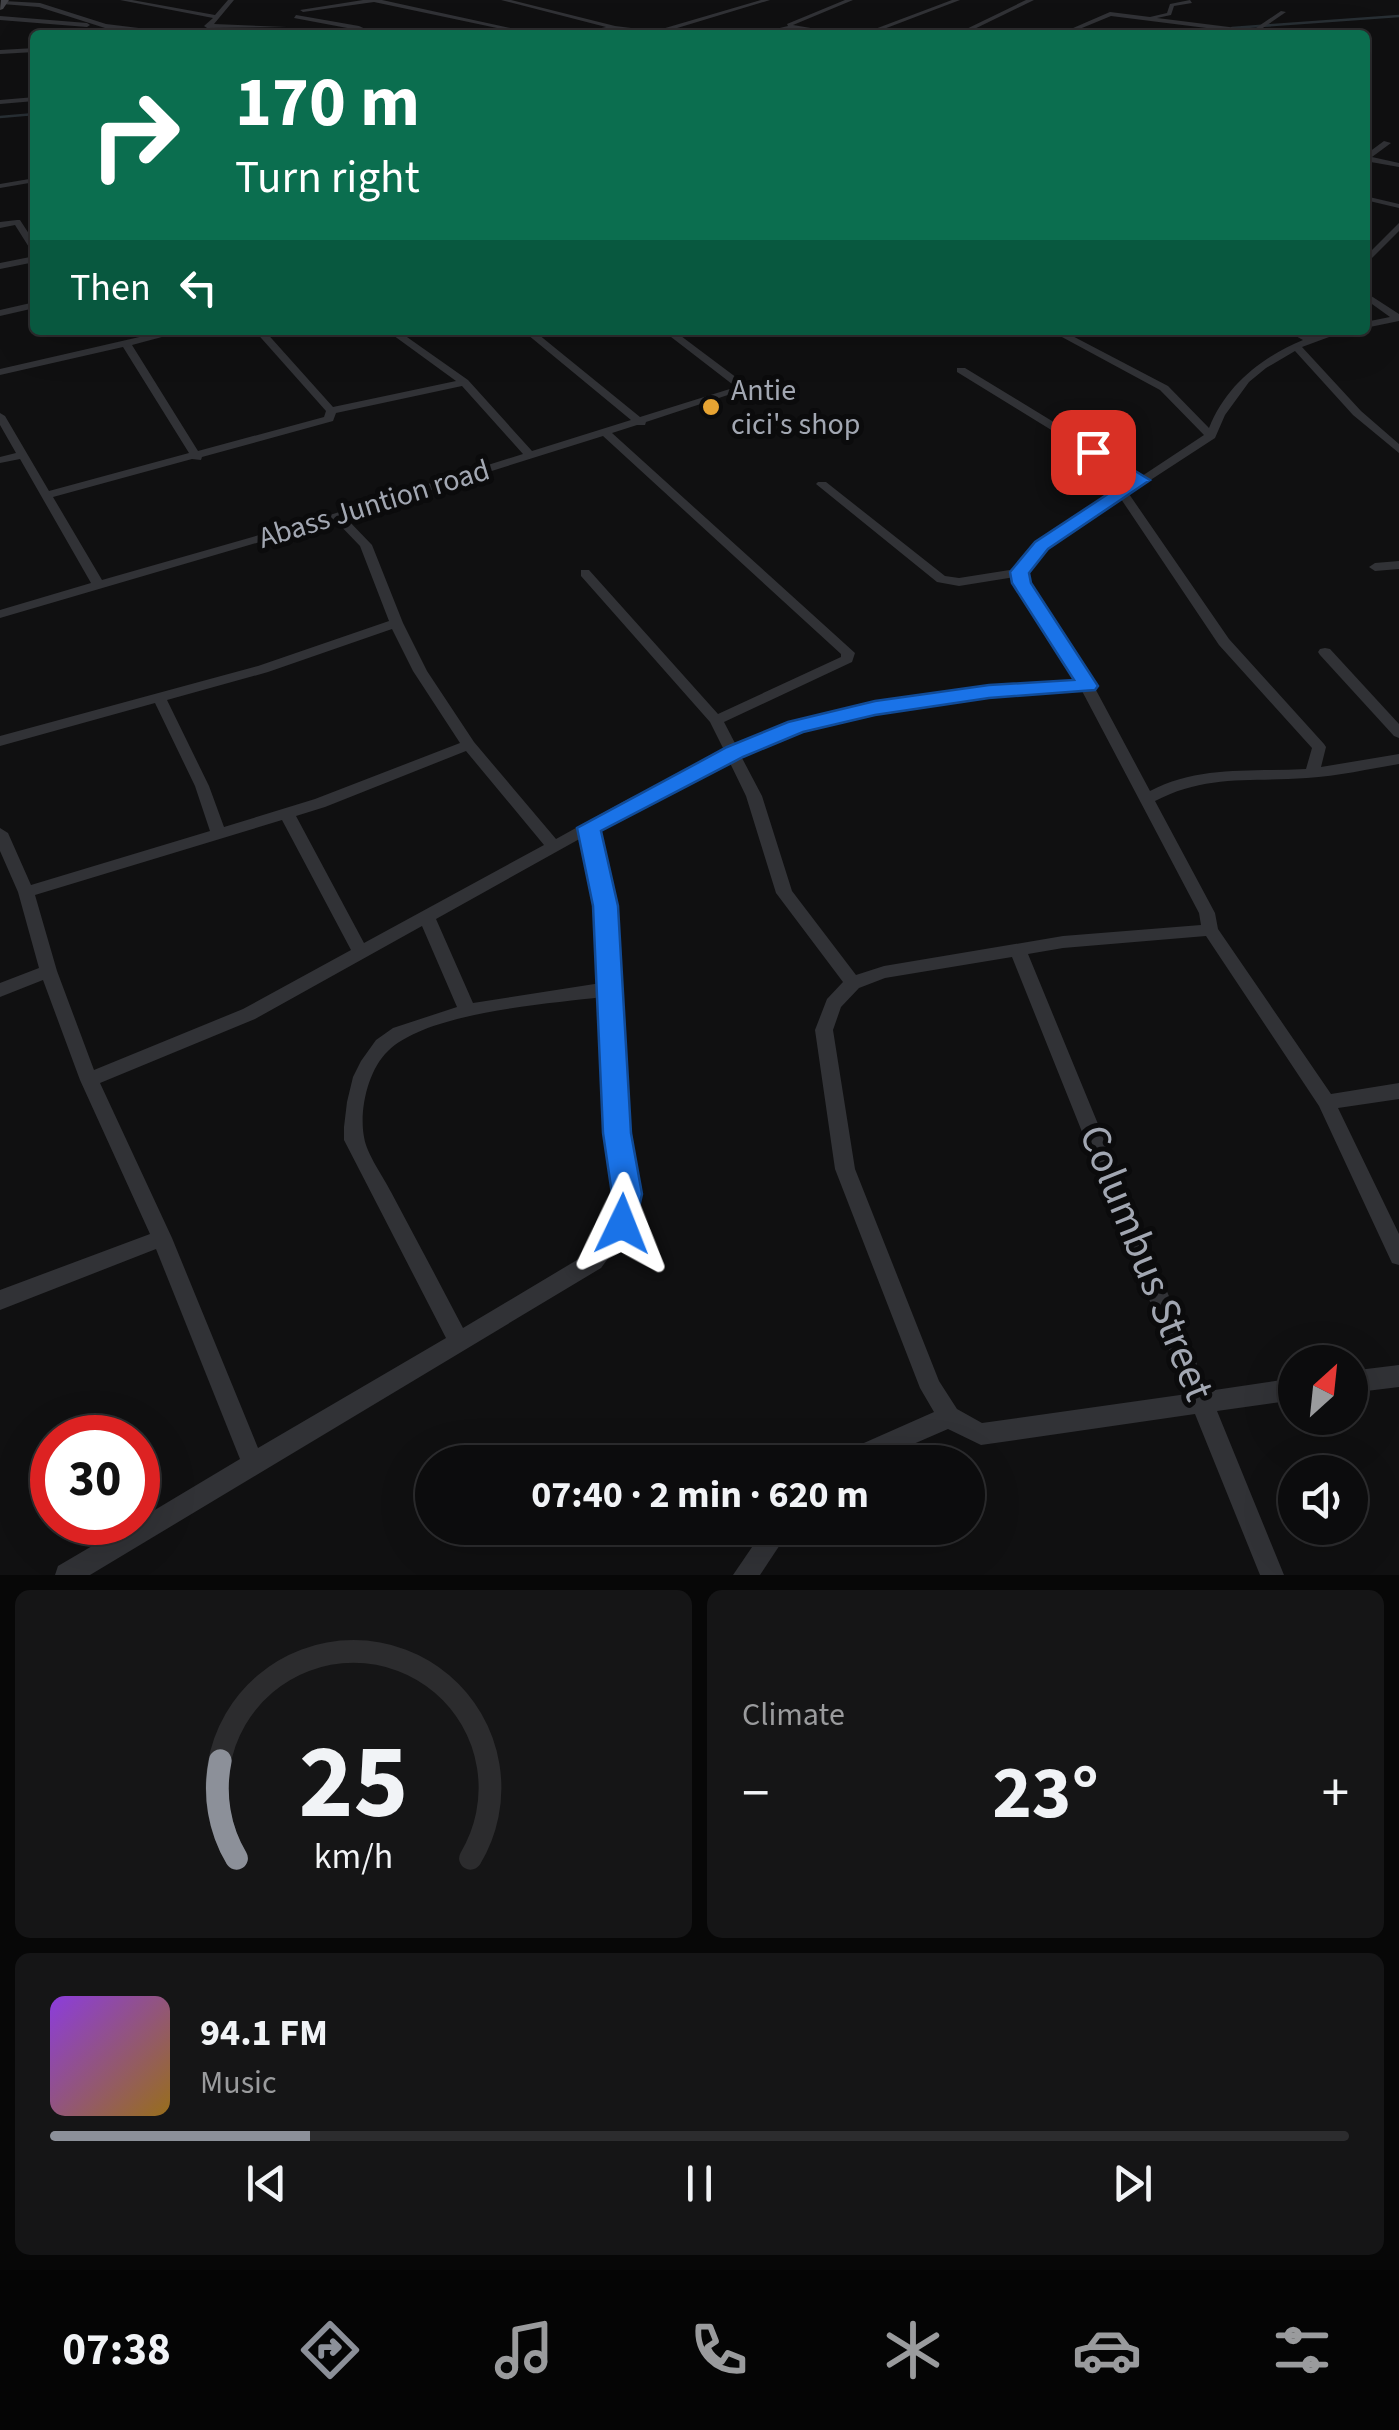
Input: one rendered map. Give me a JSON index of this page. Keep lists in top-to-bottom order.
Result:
{
  "streets": {
    "street": ["Abass Juntion road", "Columbus Street"]
  },
  "places": ["Antie cici's shop"],
  "north": "top right",
  "page": {
    "turn": ["170 m", "Turn right"],
    "then": "Then",
    "limit": "30",
    "trip": "07:40 · 2 min · 620 m",
    "tile": "Climate",
    "heat": ["−", "23°", "+"],
    "song": ["94.1 FM", "Music"],
    "tabs": "07:38",
    "gauge": ["25", "km/h"]
  }
}
